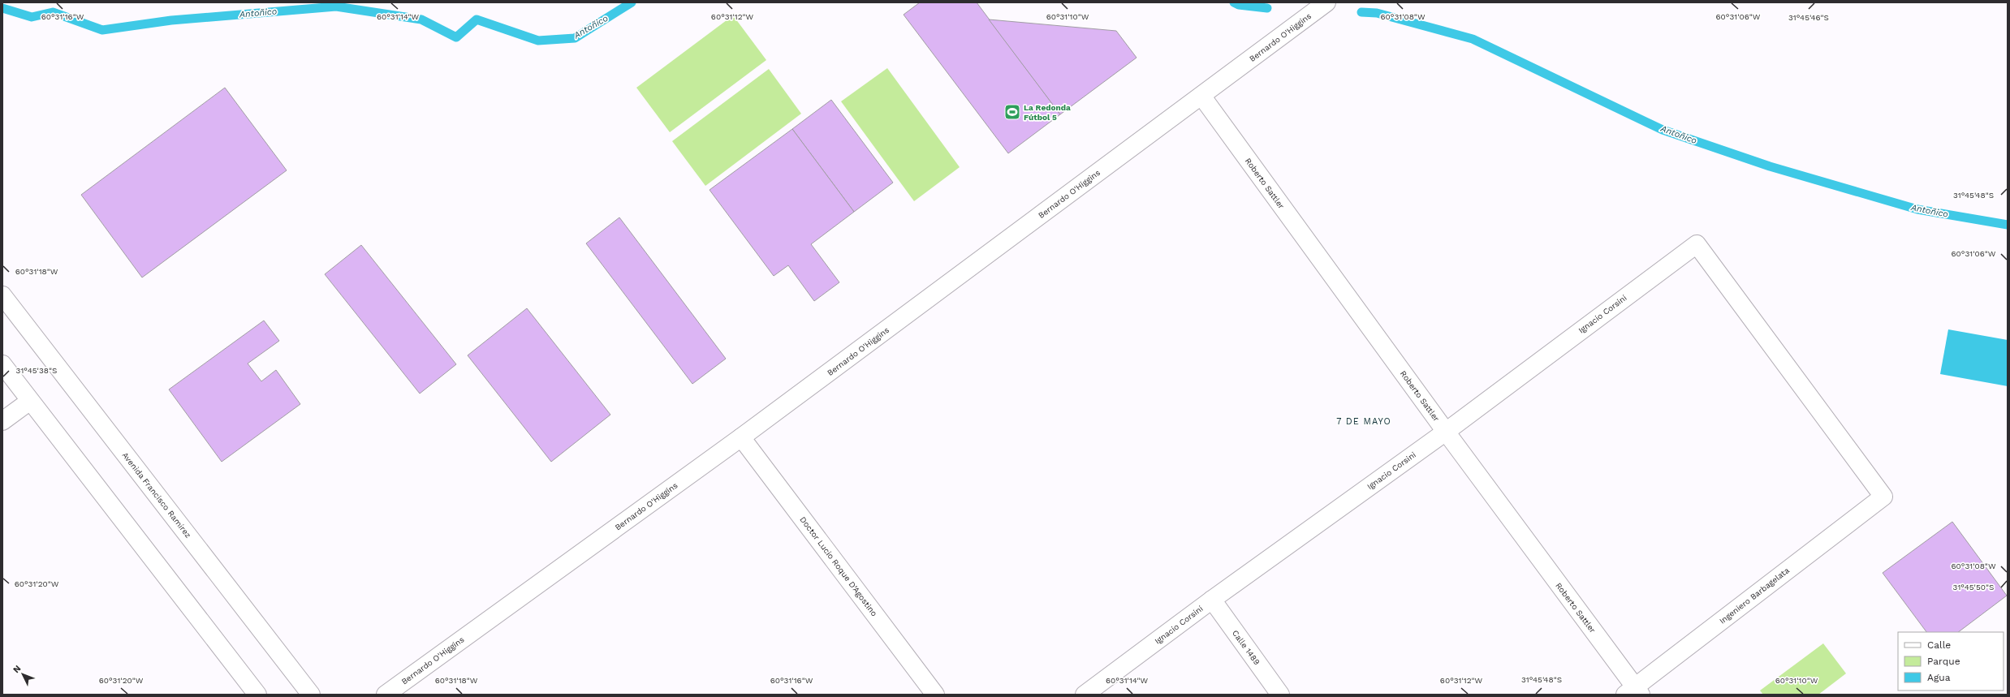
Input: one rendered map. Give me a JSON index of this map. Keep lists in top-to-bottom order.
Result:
{
  "streets": {
    "street": [
      "Bernardo O'Higgins",
      "Roberto Sattler",
      "Ignacio Corsini",
      "Avenida Francisco Ramírez",
      "Doctor Lucio Roque D’Agostino",
      "Ingeniero Barbagelata",
      "Calle 1489"
    ]
  },
  "crossings": [
    ["Bernardo O'Higgins", "Roberto Sattler"],
    ["Bernardo O'Higgins", "Doctor Lucio Roque D’Agostino"],
    ["Roberto Sattler", "Ignacio Corsini"],
    ["Roberto Sattler", "Ingeniero Barbagelata"],
    ["Ignacio Corsini", "Ingeniero Barbagelata"],
    ["Ignacio Corsini", "Calle 1489"]
  ],
  "districts": ["7 DE MAYO"],
  "water": ["Antoñico"],
  "places": {
    "sports": ["La Redonda Fútbol 5"]
  },
  "legend": ["Calle", "Parque", "Agua"],
  "north": "top left",
  "coordinates": [
    "60°31'16\"W",
    "60°31'14\"W",
    "60°31'12\"W",
    "60°31'10\"W",
    "60°31'08\"W",
    "60°31'06\"W",
    "31°45'46\"S",
    "31°45'48\"S",
    "60°31'18\"W",
    "31°45'38\"S",
    "60°31'20\"W",
    "31°45'50\"S"
  ]
}
